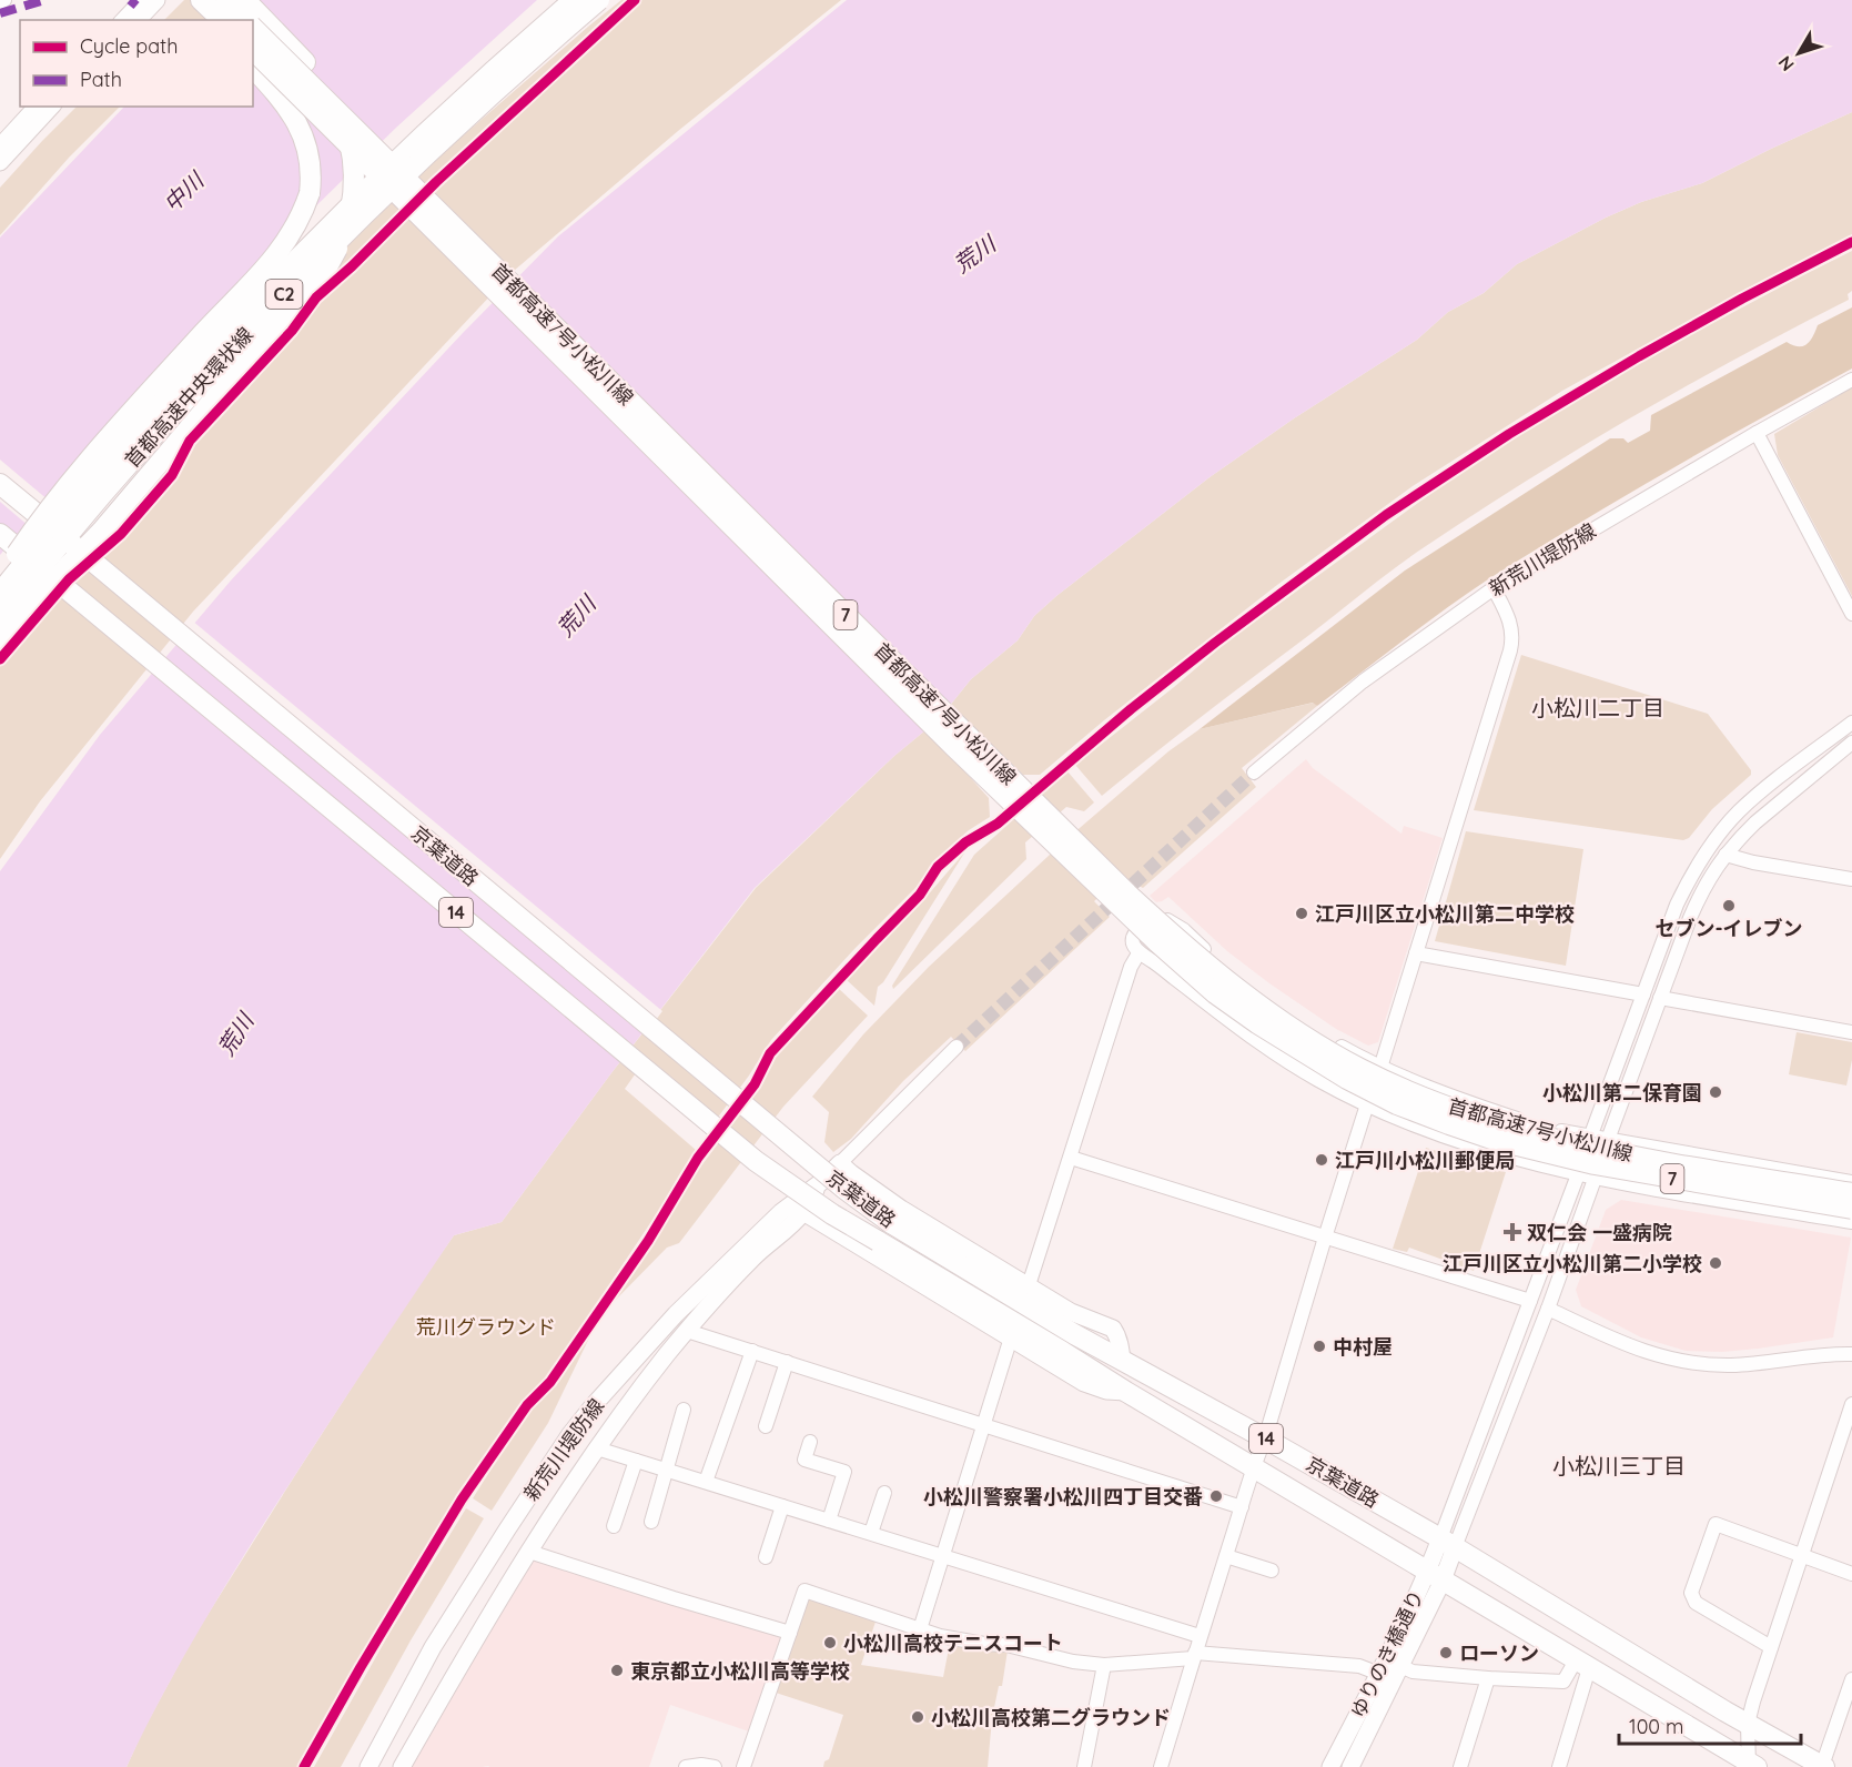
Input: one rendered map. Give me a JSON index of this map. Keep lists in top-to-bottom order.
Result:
{
  "streets": {
    "highway": [
      "C2",
      "首都高速7号小松川線",
      "首都高速中央環状線",
      "7",
      "京葉道路",
      "14"
    ],
    "main road": ["新荒川堤防線", "ゆりのき橋通り"]
  },
  "crossings": [
    ["京葉道路", "ゆりのき橋通り"]
  ],
  "districts": ["小松川二丁目", "小松川三丁目"],
  "water": ["中川", "荒川"],
  "parks": ["荒川グラウンド"],
  "places": {
    "other": [
      "セブン-イレブン",
      "江戸川区立小松川第二中学校",
      "小松川第二保育園",
      "江戸川小松川郵便局",
      "江戸川区立小松川第二小学校",
      "中村屋",
      "小松川警察署小松川四丁目交番",
      "小松川高校テニスコート",
      "ローソン",
      "東京都立小松川高等学校",
      "小松川高校第二グラウンド"
    ],
    "health": ["双仁会 一盛病院"]
  },
  "legend": ["Cycle path", "Path"],
  "scale_bar": "100 m",
  "north": "bottom left"
}
